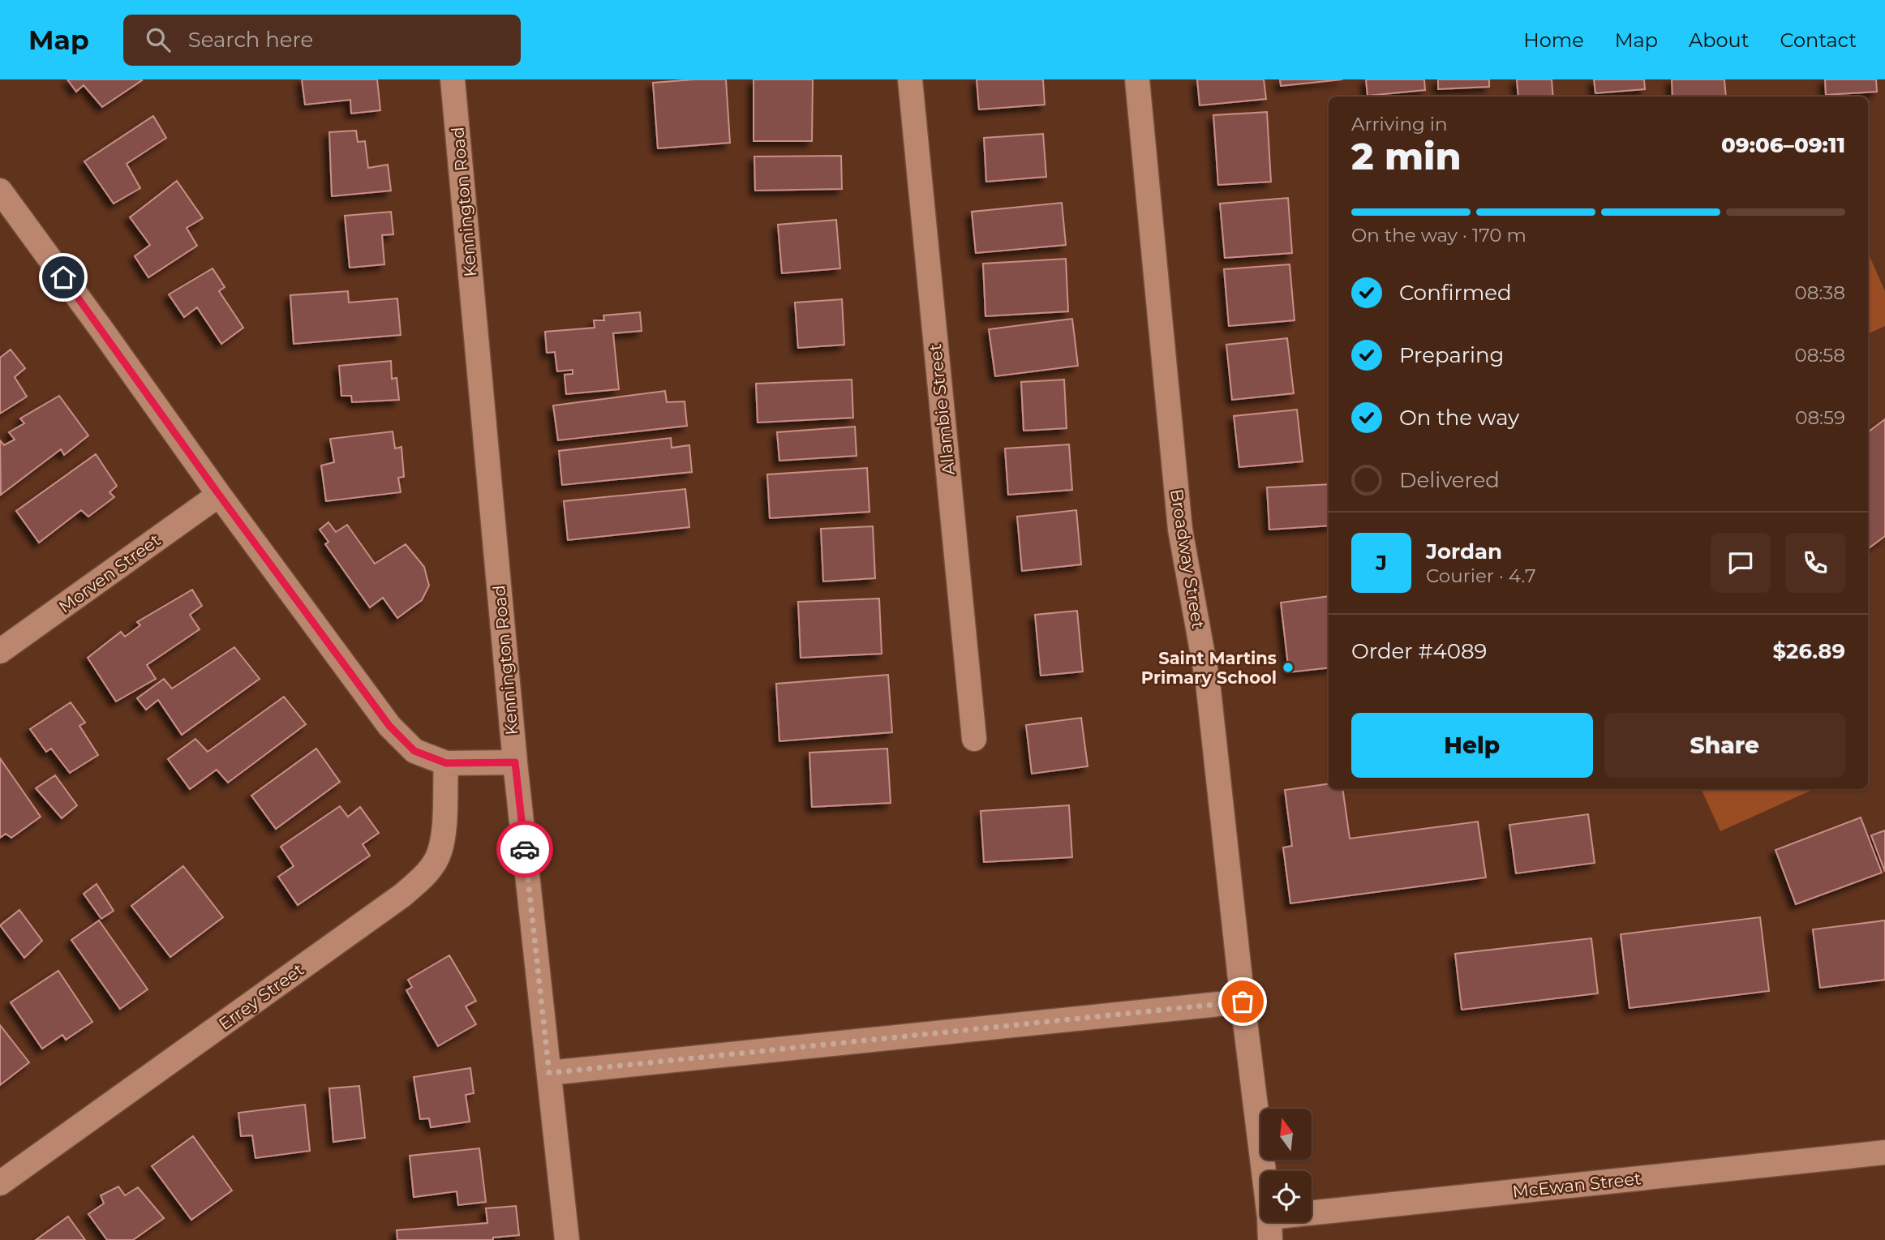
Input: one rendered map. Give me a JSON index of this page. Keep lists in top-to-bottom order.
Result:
{
  "streets": {
    "street": [
      "Kennington Road",
      "Allambie Street",
      "Broadway Street",
      "Morven Street",
      "Errey Street",
      "McEwan Street"
    ]
  },
  "crossings": [
    ["Broadway Street", "McEwan Street"]
  ],
  "places": ["Saint Martins Primary School"],
  "north": "top",
  "page": {
    "header": "Map",
    "search": "Search here",
    "nav": [
      "Home",
      "Map",
      "About",
      "Contact"
    ],
    "heading": ["2 min", "Arriving in", "09:06–09:11"],
    "panel": [
      "Jordan",
      "Courier · 4.7",
      "Order #4089",
      "$26.89"
    ],
    "bar": "On the way · 170 m",
    "list": [
      ["Confirmed", "08:38"],
      ["Preparing", "08:58"],
      ["On the way", "08:59"],
      "Delivered"
    ],
    "round": "J",
    "buttons": ["Help", "Share"]
  }
}
